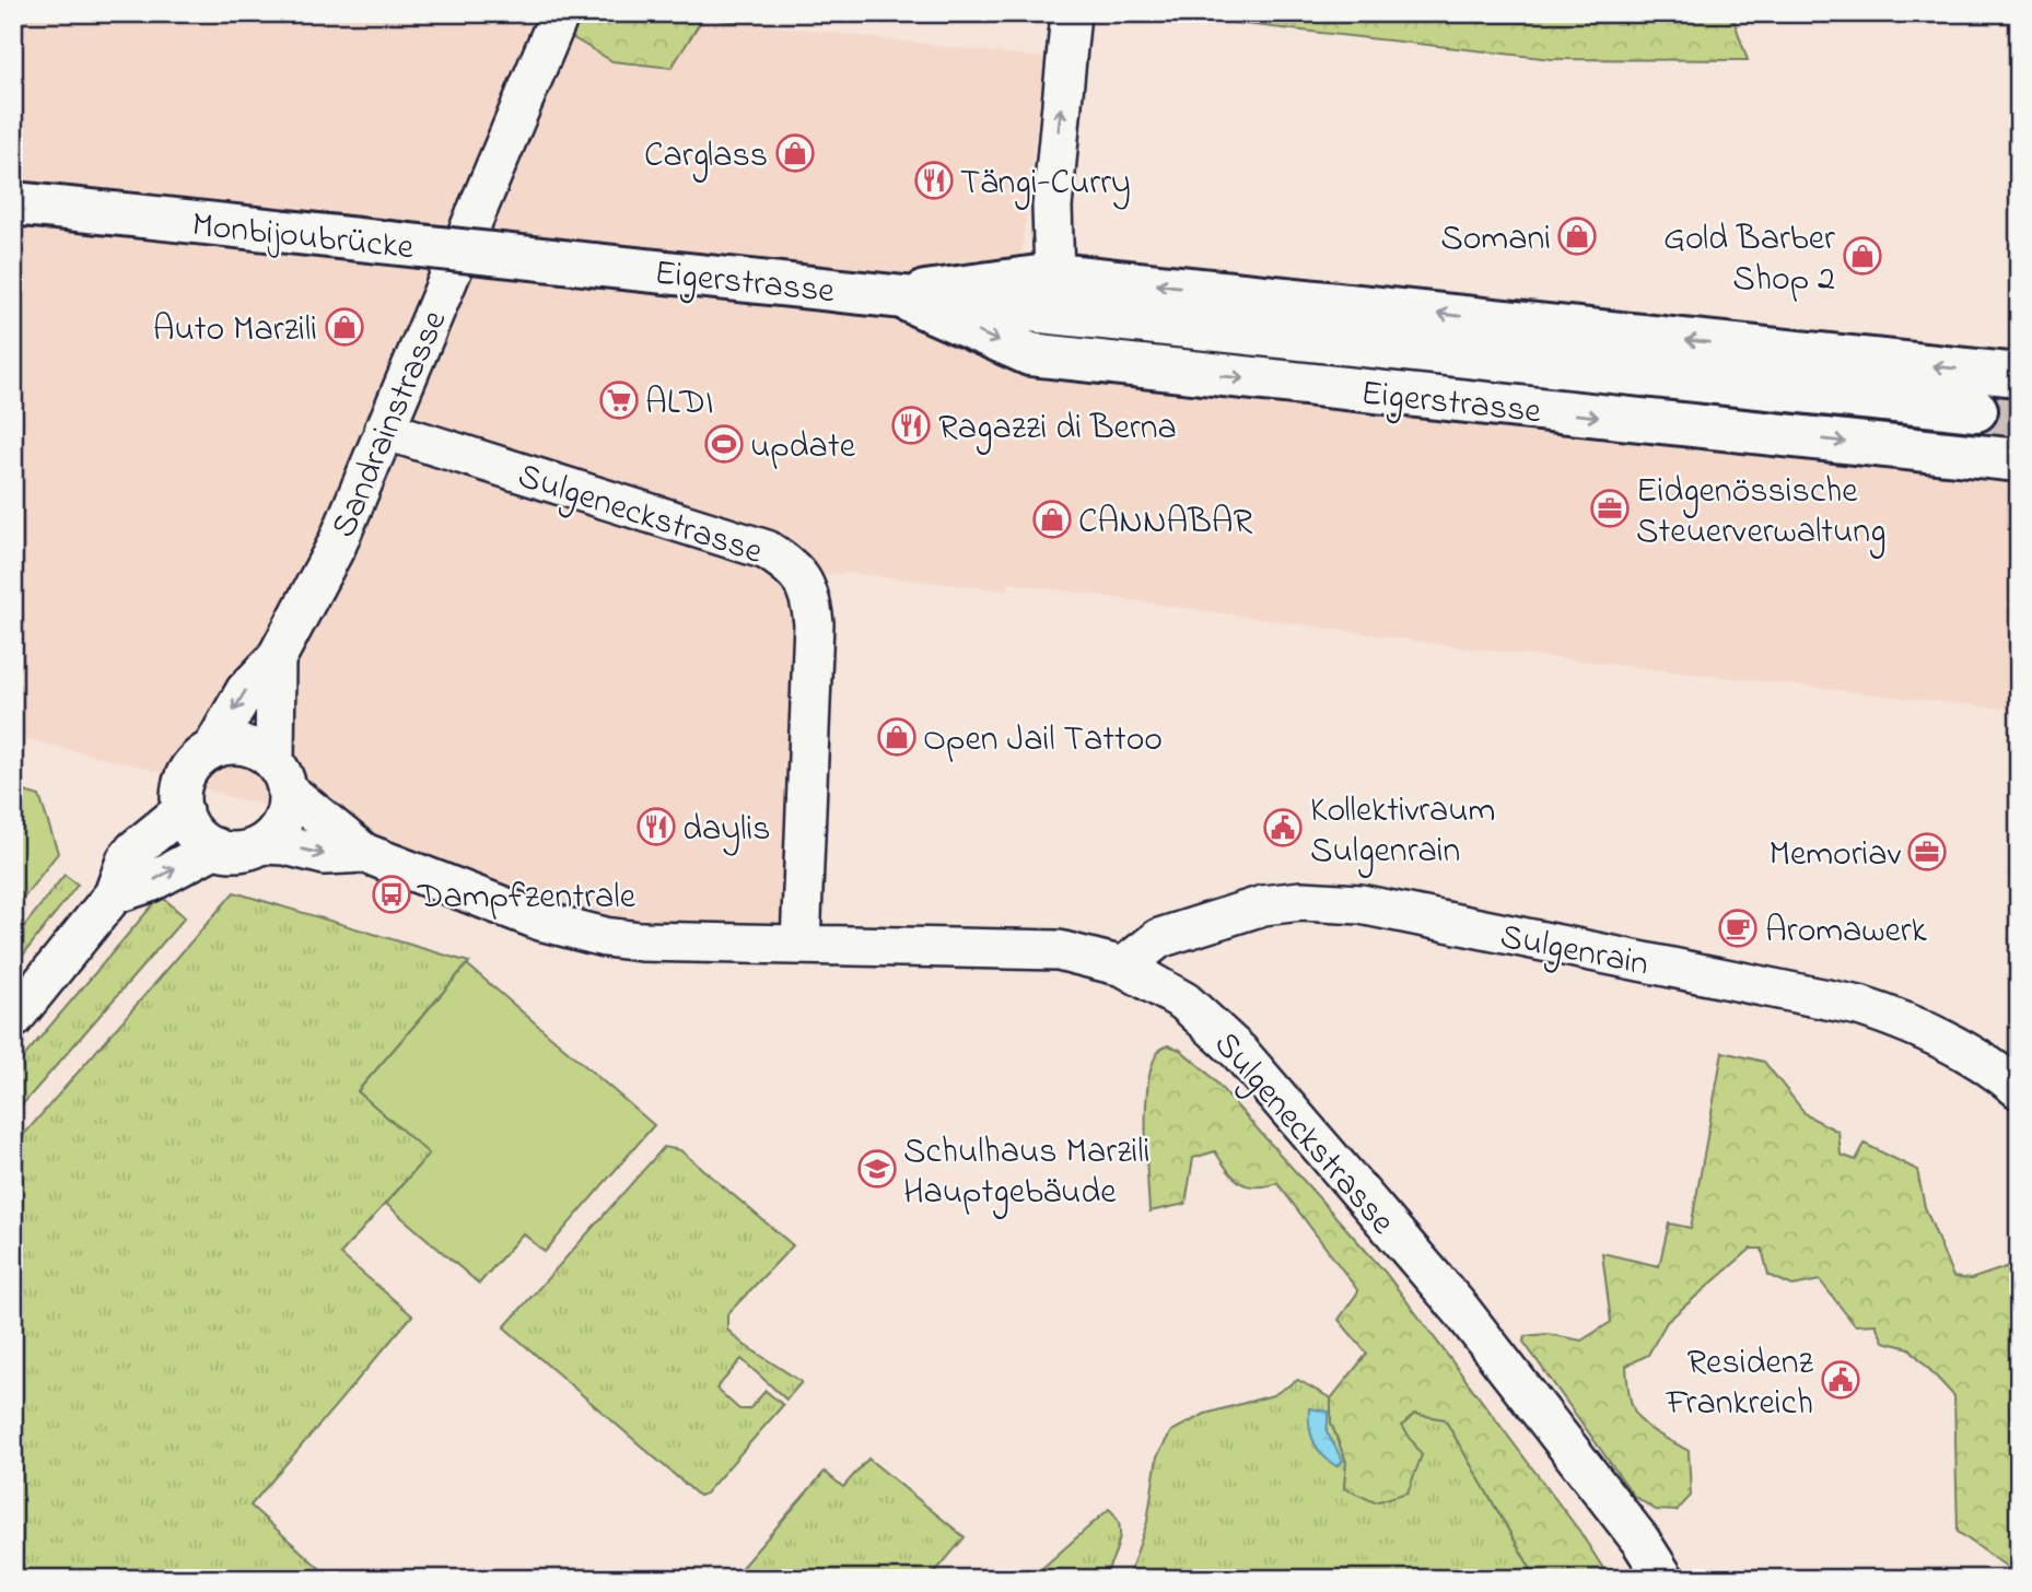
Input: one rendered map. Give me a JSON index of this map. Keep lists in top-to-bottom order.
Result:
{
  "streets": {
    "main road": ["Monbijoubrücke", "Eigerstrasse"],
    "street": ["Sandrainstrasse", "Sulgeneckstrasse", "Sulgenrain"]
  },
  "crossings": [
    ["Monbijoubrücke", "Eigerstrasse"],
    ["Sandrainstrasse", "Sulgeneckstrasse"],
    ["Sulgeneckstrasse", "Sulgenrain"]
  ],
  "places": {
    "shop": [
      "Carglass",
      "Somani",
      "Gold Barber Shop 2",
      "Auto Marzili",
      "CANNABAR",
      "Open Jail Tattoo"
    ],
    "restaurant": ["Tängi-Curry", "Ragazzi di Berna", "daylis"],
    "supermarket": ["ALDI"],
    "sports": ["update"],
    "office": ["Eidgenössische Steuerverwaltung", "Memoriav"],
    "public building": ["Kollektivraum Sulgenrain", "Residenz Frankreich"],
    "bus stop": ["Dampfzentrale"],
    "cafe": ["Aromawerk"],
    "school or university": ["Schulhaus Marzili Hauptgebäude"]
  }
}
